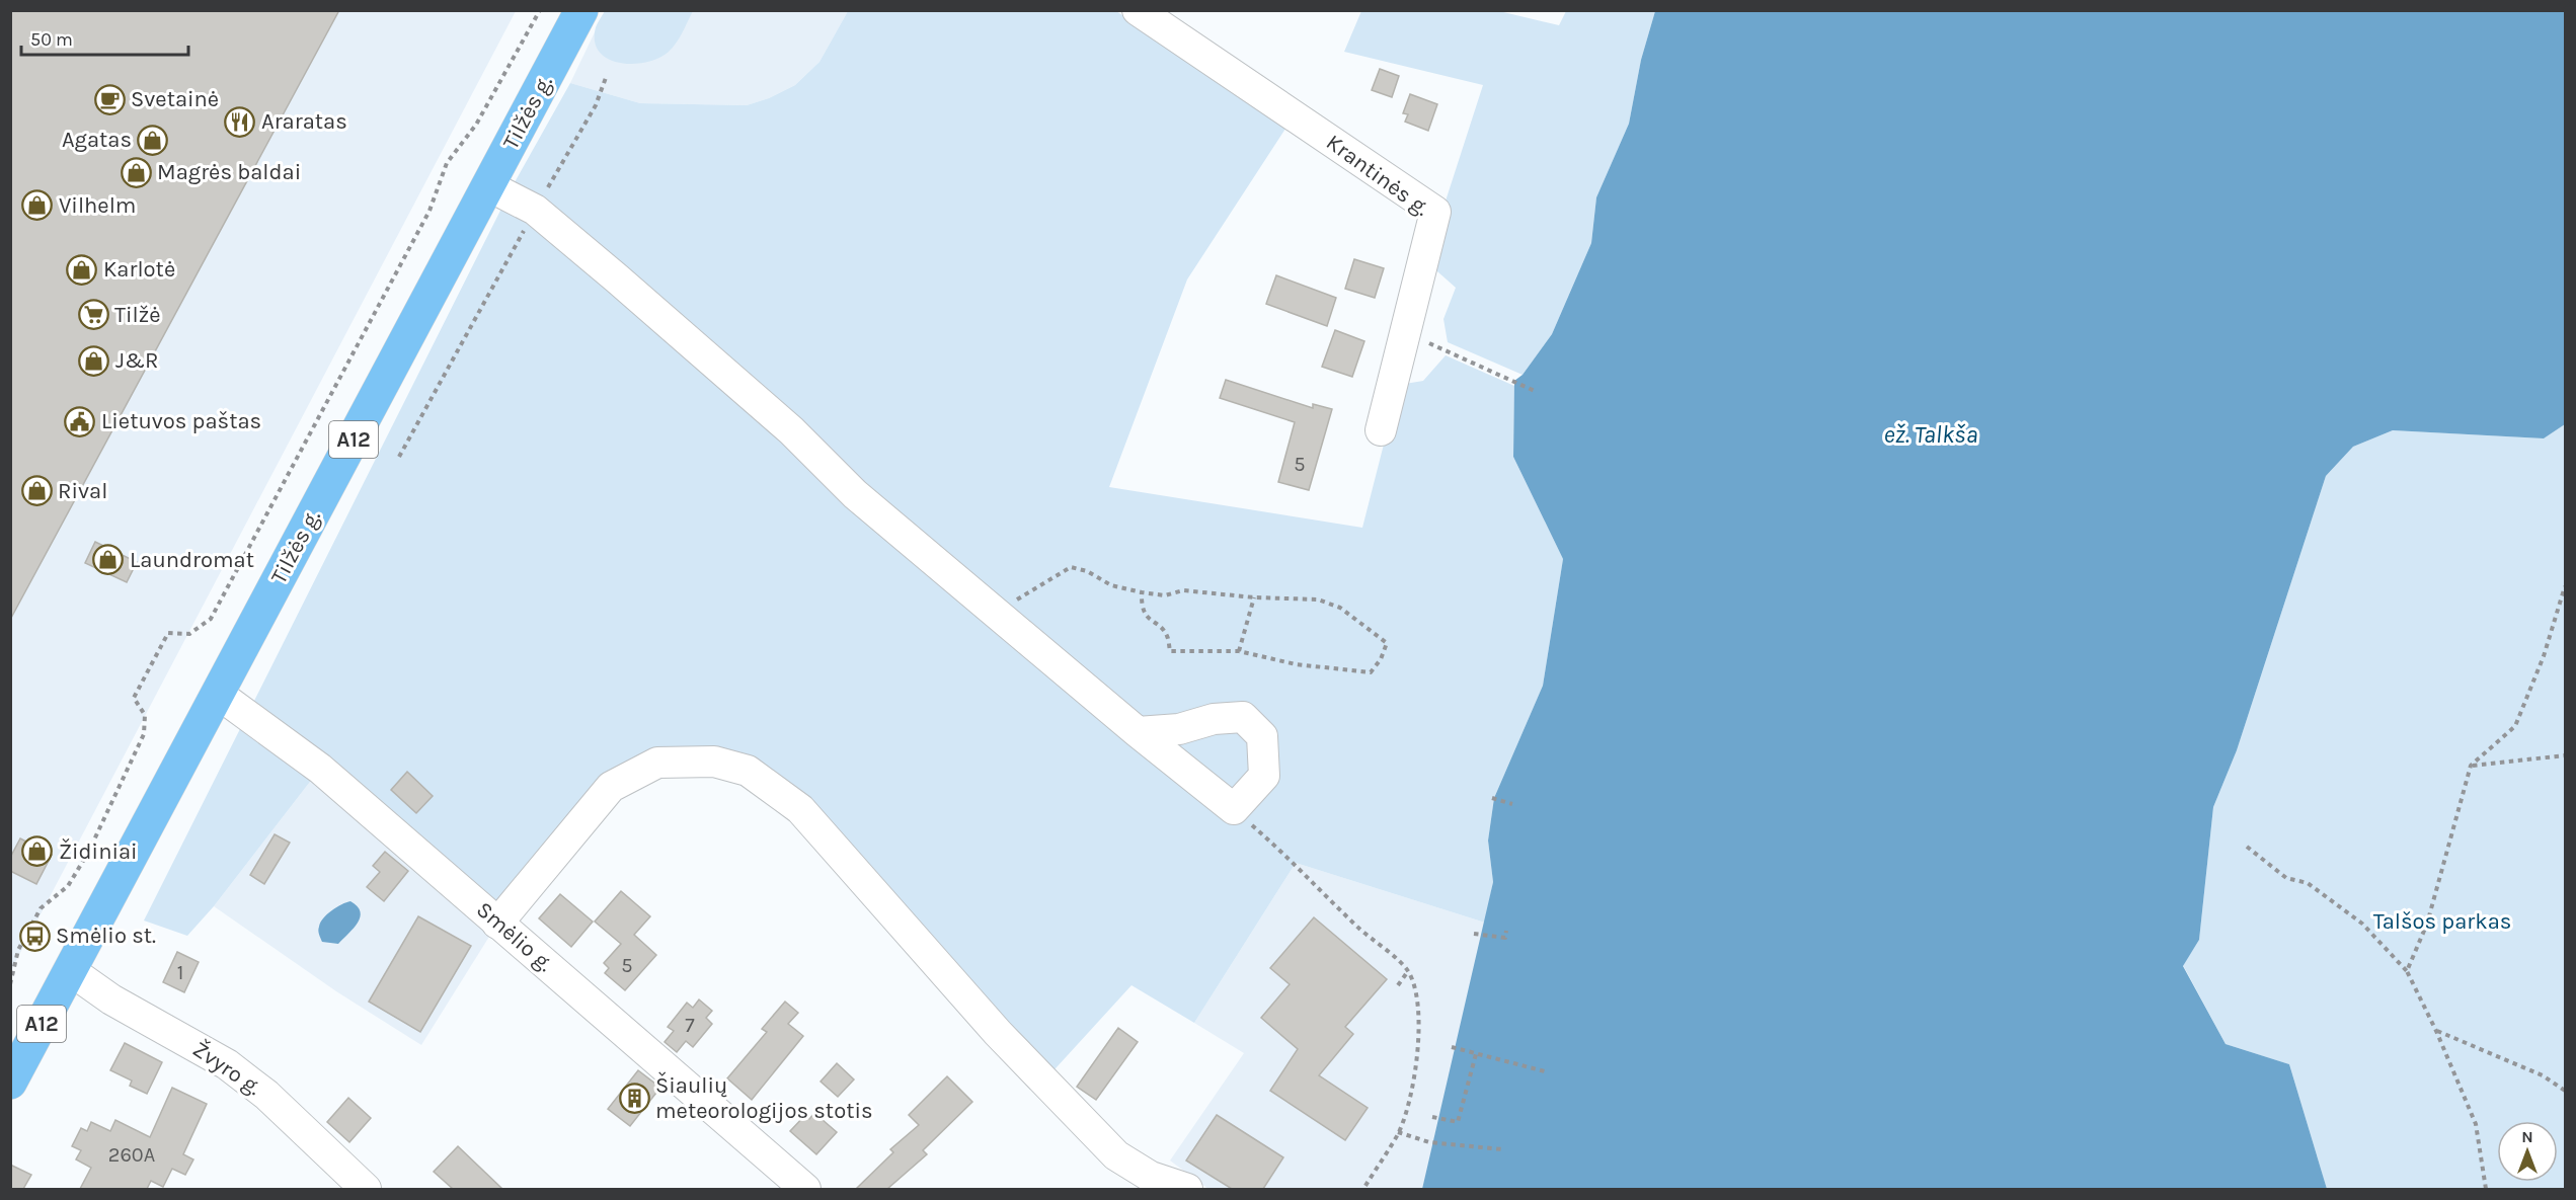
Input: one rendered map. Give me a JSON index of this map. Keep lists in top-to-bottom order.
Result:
{
  "streets": {
    "highway": ["Tilžės g.", "A12"],
    "street": ["Krantinės g.", "Smėlio g.", "Žvyro g."]
  },
  "crossings": [
    ["Tilžės g.", "Smėlio g."],
    ["Tilžės g.", "Žvyro g."]
  ],
  "water": ["ež. Talkša"],
  "parks": ["Talšos parkas"],
  "places": {
    "cafe": ["Svetainė"],
    "restaurant": ["Araratas"],
    "shop": [
      "Agatas",
      "Magrės baldai",
      "Vilhelm",
      "Karlotė",
      "J&R",
      "Rival",
      "Laundromat",
      "Židiniai"
    ],
    "supermarket": ["Tilžė"],
    "public building": ["Lietuvos paštas"],
    "bus stop": ["Smėlio st."],
    "building": ["Šiaulių meteorologijos stotis"]
  },
  "house_numbers": [
    "5",
    "5",
    "1",
    "7",
    "260A"
  ],
  "scale_bar": "50 m",
  "north": "top"
}
